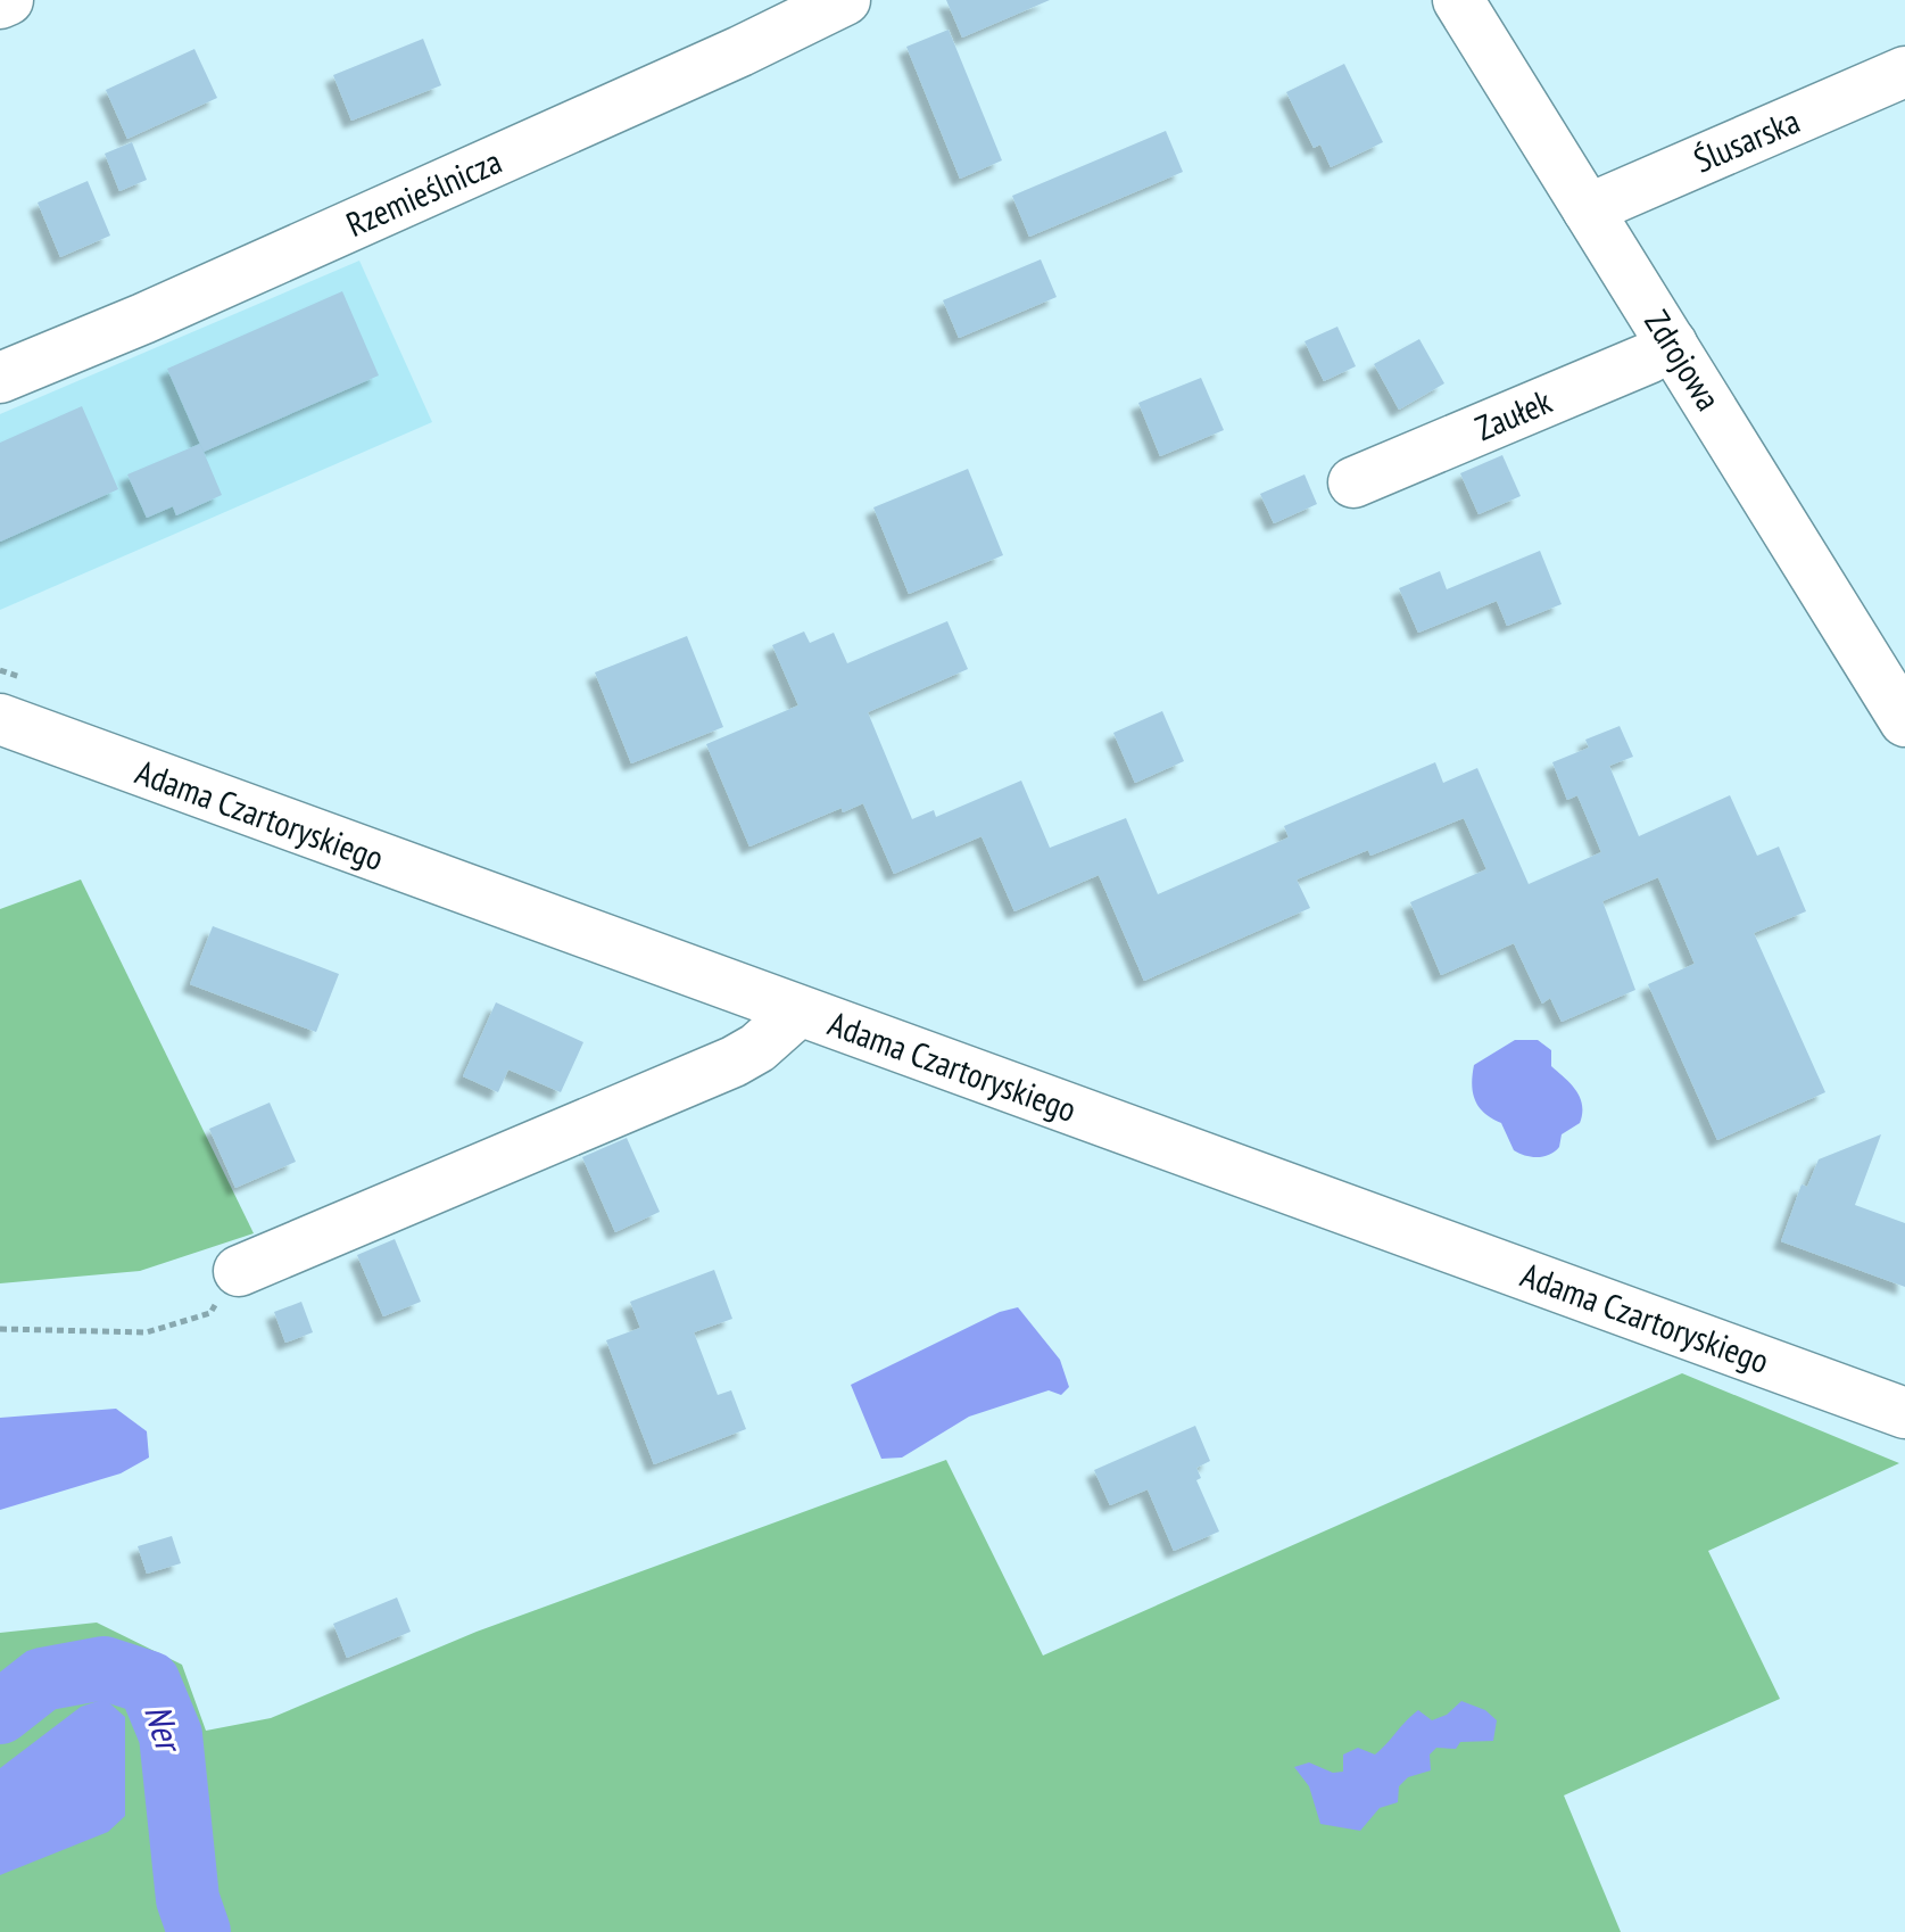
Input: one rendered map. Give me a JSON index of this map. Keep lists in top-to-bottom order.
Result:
{
  "streets": {
    "street": [
      "Ślusarska",
      "Rzemieślnicza",
      "Zdrojowa",
      "Zaułek",
      "Adama Czartoryskiego"
    ]
  },
  "crossings": [
    ["Ślusarska", "Zdrojowa"],
    ["Zdrojowa", "Zaułek"]
  ],
  "water": ["Ner"]
}
